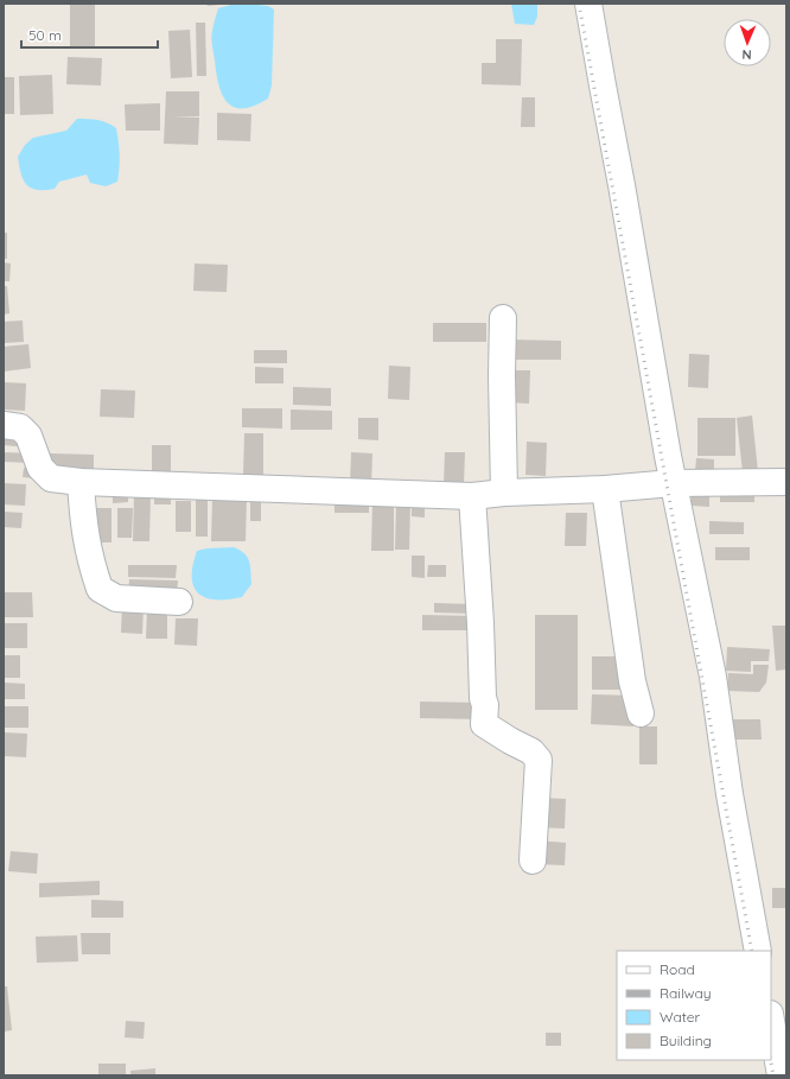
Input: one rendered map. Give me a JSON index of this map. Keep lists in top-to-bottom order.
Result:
{
  "legend": [
    "Road",
    "Railway",
    "Water",
    "Building"
  ],
  "scale_bar": "50 m",
  "north": "bottom"
}
